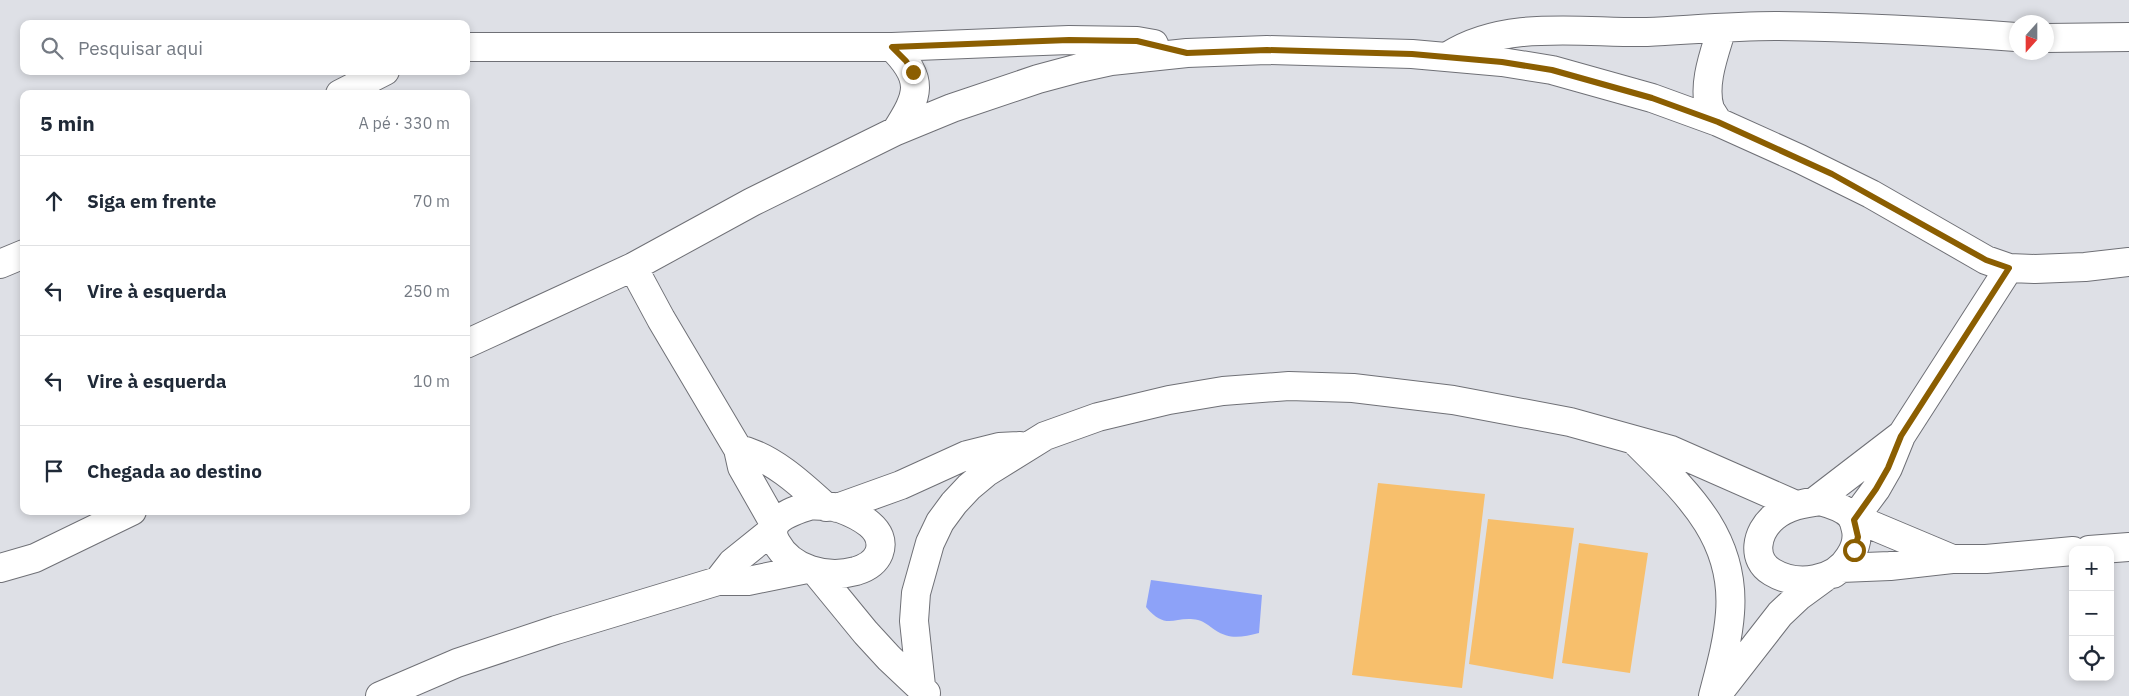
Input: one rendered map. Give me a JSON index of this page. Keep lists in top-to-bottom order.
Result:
{
  "north": "bottom",
  "page": {
    "search": "Pesquisar aqui",
    "heading": ["5 min", "A pé · 330 m"],
    "list": [
      ["Siga em frente", "70 m"],
      ["Vire à esquerda", "250 m"],
      ["Vire à esquerda", "10 m"],
      "Chegada ao destino"
    ],
    "map_buttons": ["+", "−"]
  }
}
